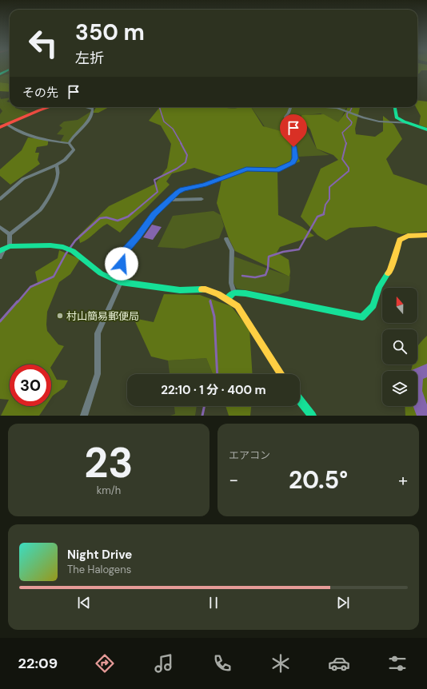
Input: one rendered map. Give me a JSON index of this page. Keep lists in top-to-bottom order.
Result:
{
  "places": ["村山簡易郵便局"],
  "north": "top",
  "page": {
    "turn": ["350 m", "左折"],
    "then": "その先",
    "limit": "30",
    "trip": "22:10 · 1 分 · 400 m",
    "tile": [
      ["23", "km/h"],
      "エアコン"
    ],
    "heat": ["−", "20.5°", "+"],
    "song": ["Night Drive", "The Halogens"],
    "tabs": "22:09"
  }
}
